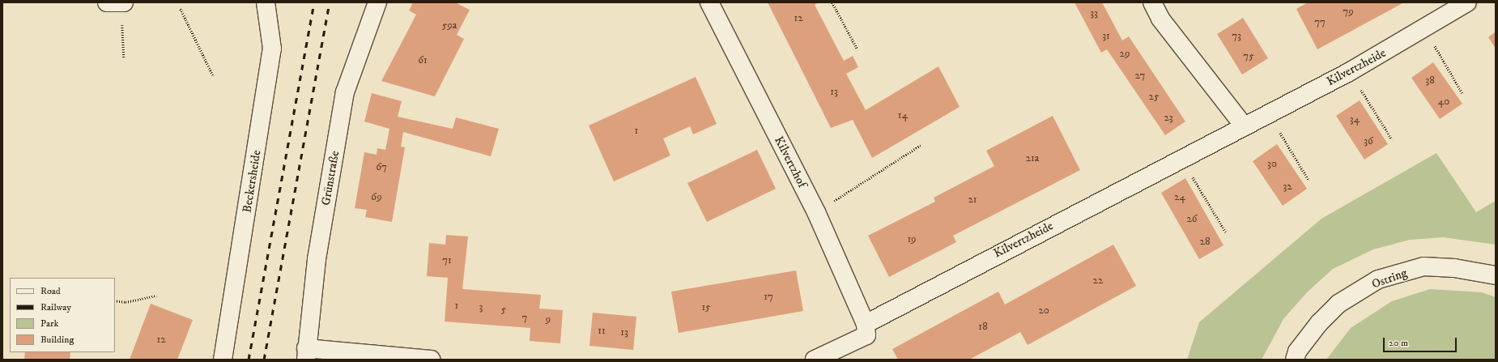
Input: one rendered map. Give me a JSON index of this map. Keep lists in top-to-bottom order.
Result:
{
  "streets": {
    "street": [
      "Kilvertzheide",
      "Kilvertzhof",
      "Grünstraße",
      "Beckersheide",
      "Ostring"
    ]
  },
  "crossings": [
    ["Kilvertzheide", "Kilvertzhof"]
  ],
  "house_numbers": [
    "79",
    "33",
    "12",
    "77",
    "59a",
    "31",
    "73",
    "29",
    "75",
    "61",
    "27",
    "38",
    "13",
    "25",
    "40",
    "14",
    "23",
    "34",
    "1",
    "36",
    "21a",
    "30",
    "67",
    "32",
    "69",
    "24",
    "21",
    "26",
    "19",
    "28",
    "71",
    "22",
    "17",
    "1",
    "3",
    "15",
    "5",
    "20",
    "7",
    "9",
    "18",
    "11",
    "13",
    "12"
  ],
  "legend": [
    "Road",
    "Railway",
    "Park",
    "Building"
  ],
  "scale_bar": "20 m"
}
